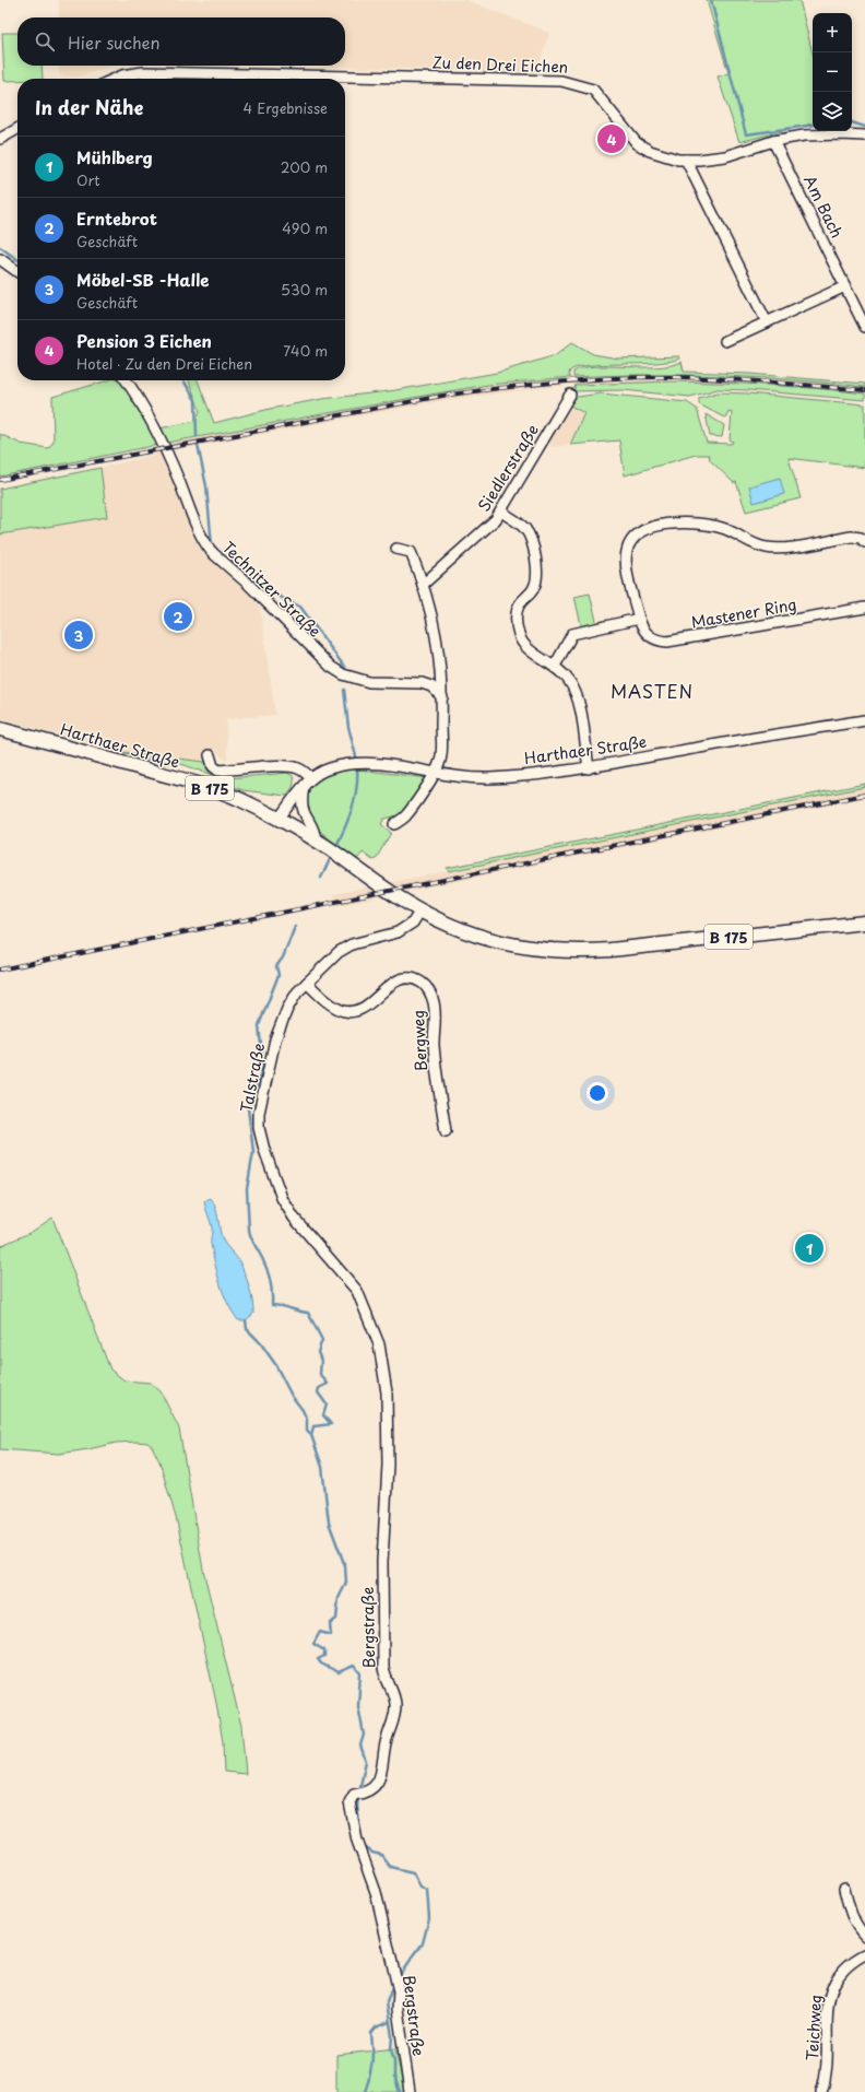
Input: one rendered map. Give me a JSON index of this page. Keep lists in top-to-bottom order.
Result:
{
  "streets": {
    "main road": ["Harthaer Straße", "B 175"],
    "street": [
      "Zu den Drei Eichen",
      "Am Bach",
      "Siedlerstraße",
      "Technitzer Straße",
      "Mastener Ring",
      "Bergweg",
      "Talstraße",
      "Bergstraße",
      "Teichweg"
    ]
  },
  "crossings": [
    ["Zu den Drei Eichen", "Am Bach"],
    ["Harthaer Straße", "B 175"],
    ["Harthaer Straße", "Talstraße"],
    ["B 175", "Talstraße"],
    ["Bergweg", "Talstraße"],
    ["Talstraße", "Bergstraße"]
  ],
  "districts": ["MASTEN"],
  "page": {
    "map_buttons": ["+", "−"],
    "search": "Hier suchen",
    "heading": ["In der Nähe", "4 Ergebnisse"],
    "pins": [
      "4",
      "2",
      "3",
      "1"
    ],
    "list": [
      {
        "mark": "1",
        "name": "Mühlberg",
        "note": "Ort",
        "value": "200 m"
      },
      {
        "mark": "2",
        "name": "Erntebrot",
        "note": "Geschäft",
        "value": "490 m"
      },
      {
        "mark": "3",
        "name": "Möbel-SB -Halle",
        "note": "Geschäft",
        "value": "530 m"
      },
      {
        "mark": "4",
        "name": "Pension 3 Eichen",
        "note": "Hotel · Zu den Drei Eichen",
        "value": "740 m"
      }
    ]
  }
}
